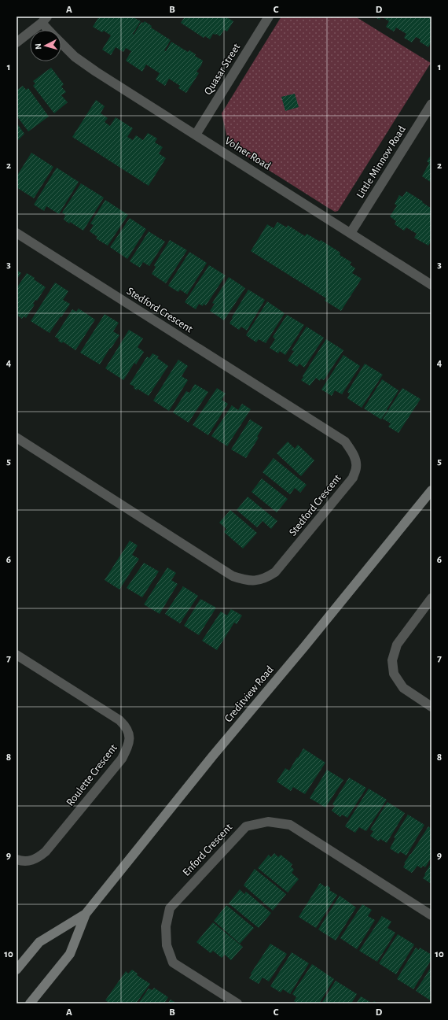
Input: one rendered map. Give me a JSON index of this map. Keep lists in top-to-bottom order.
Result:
{
  "streets": {
    "main road": ["Creditview Road"],
    "street": [
      "Quasar Street",
      "Volner Road",
      "Little Minnow Road",
      "Stedford Crescent",
      "Roulette Crescent",
      "Enford Crescent"
    ]
  },
  "crossings": [
    ["Quasar Street", "Volner Road"],
    ["Volner Road", "Little Minnow Road"]
  ],
  "north": "left",
  "grid": {
    "columns": [
      "A",
      "B",
      "C",
      "D"
    ],
    "rows": [
      "1",
      "2",
      "3",
      "4",
      "5",
      "6",
      "7",
      "8",
      "9",
      "10"
    ]
  }
}
